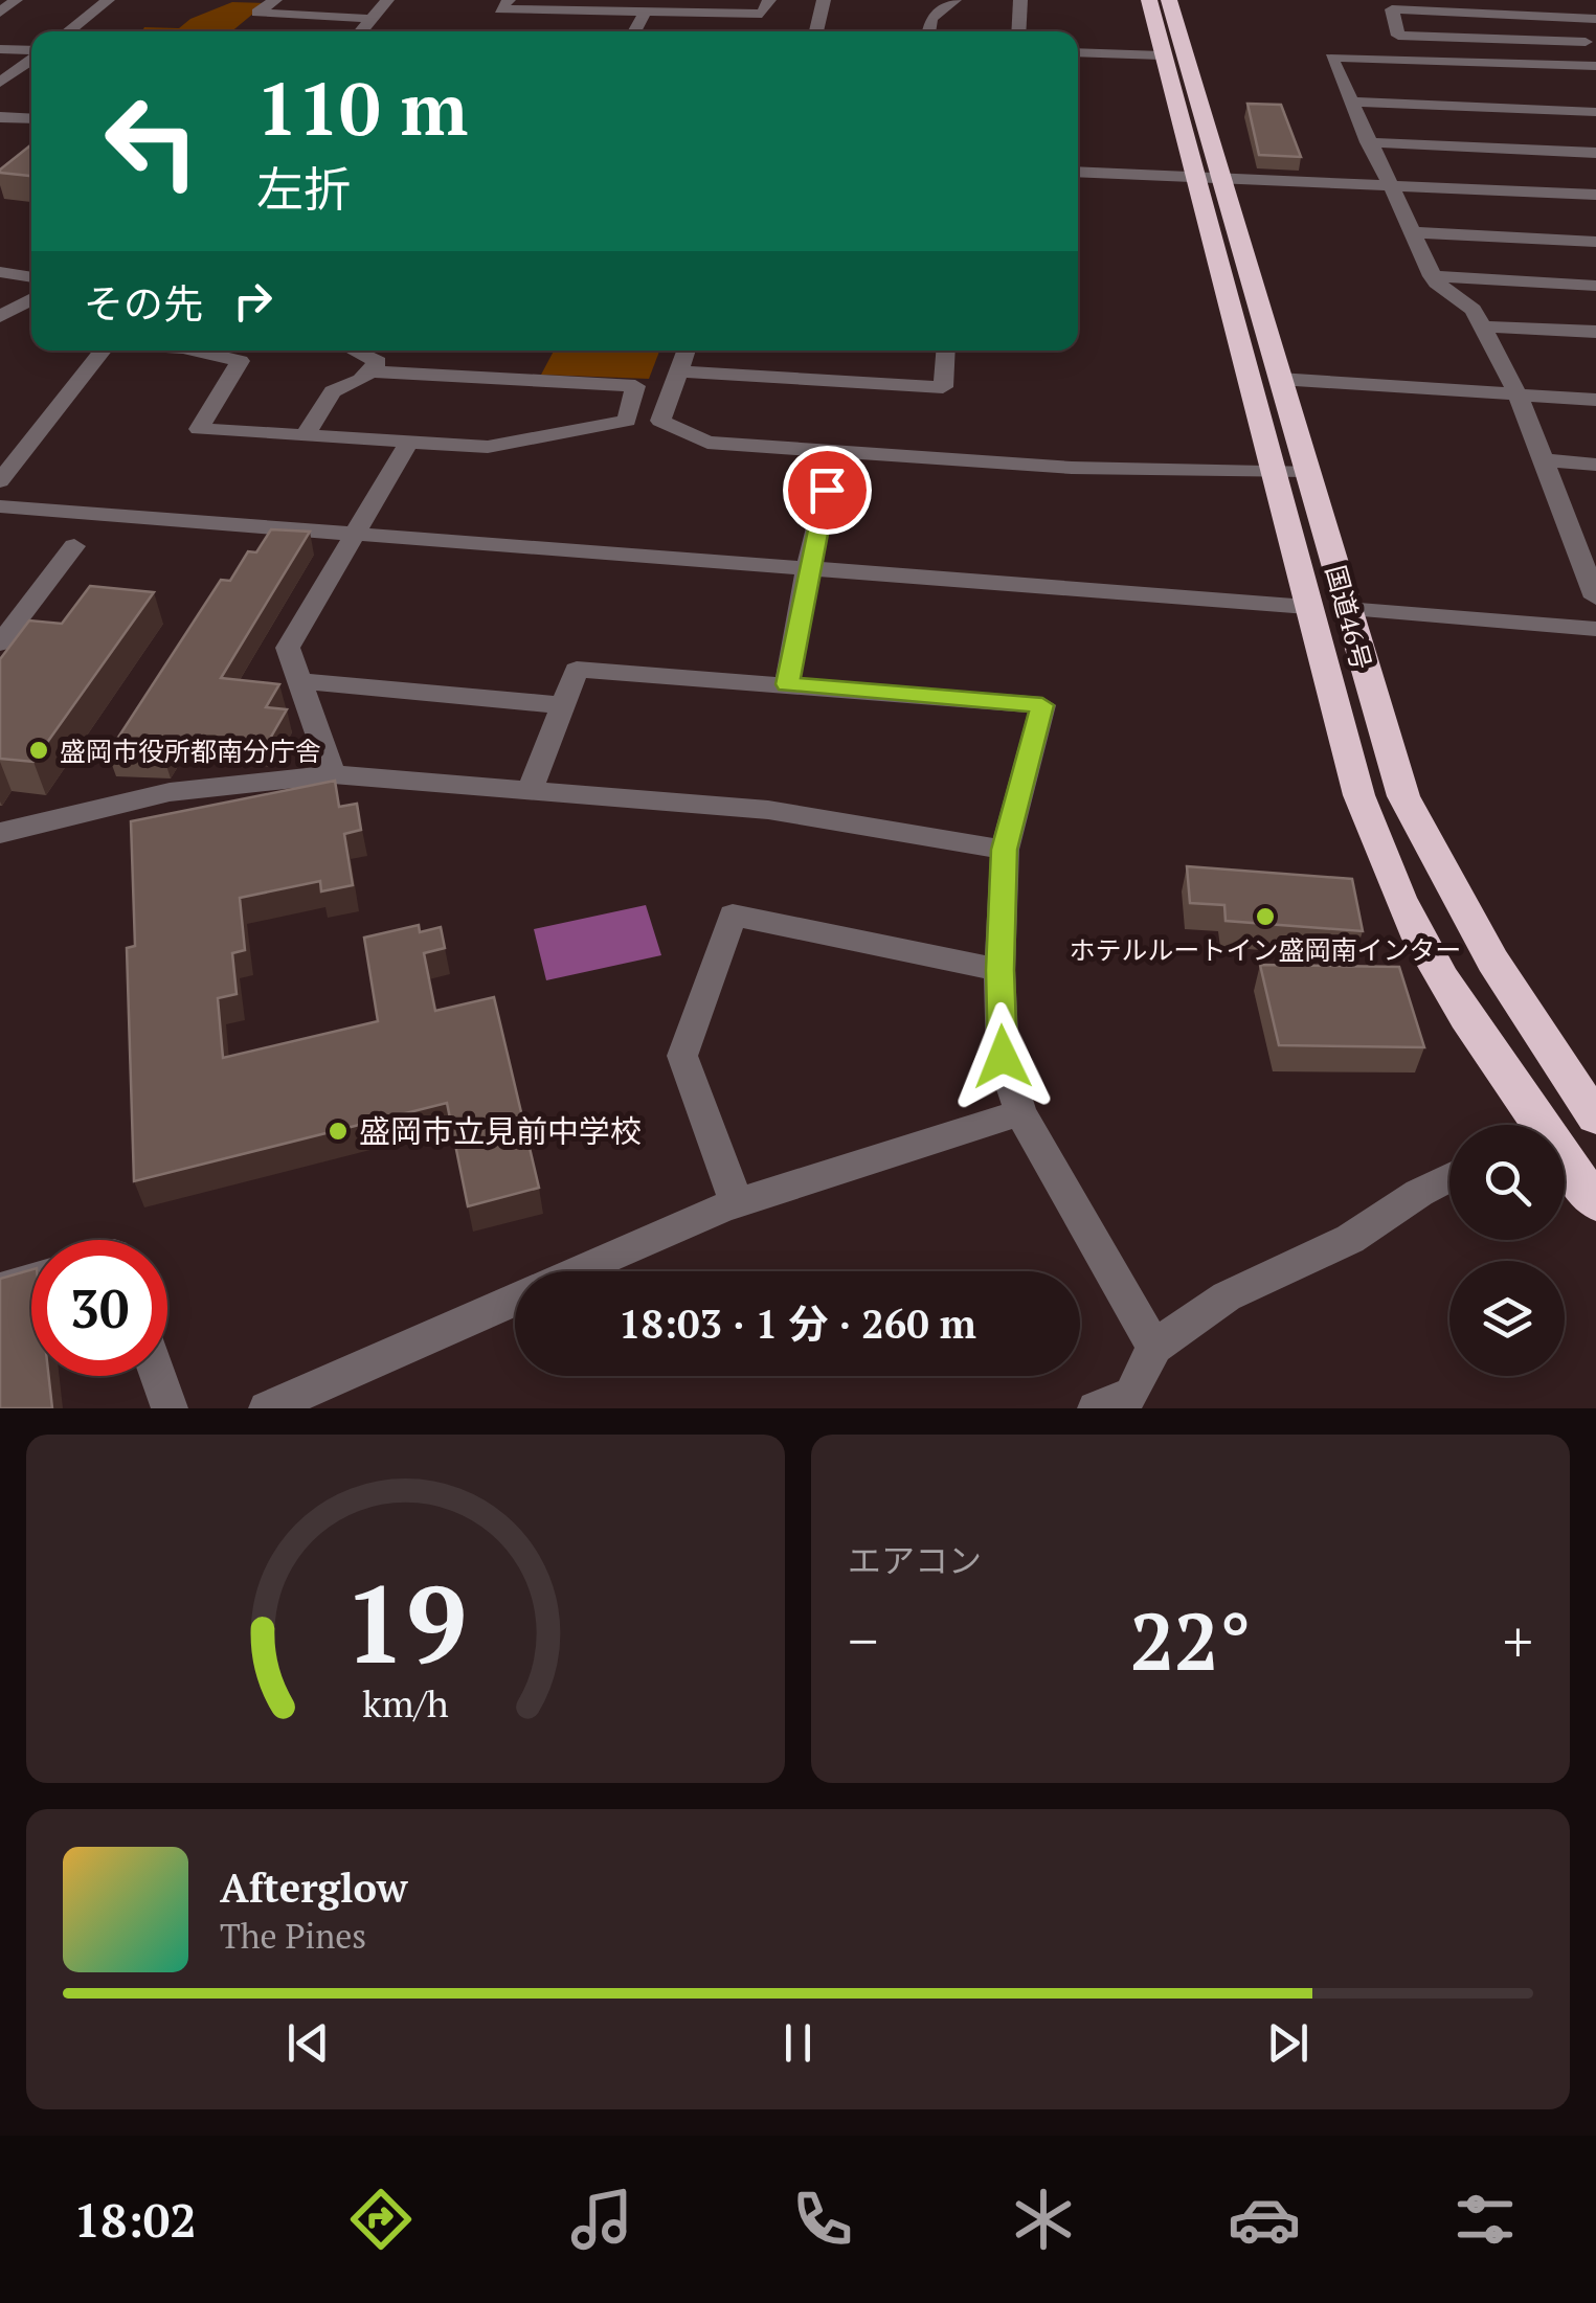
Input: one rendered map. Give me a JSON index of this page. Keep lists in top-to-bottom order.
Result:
{
  "streets": {
    "highway": ["国道46号"]
  },
  "places": ["盛岡市役所都南分庁舎", "ホテルルートイン盛岡南インター", "盛岡市立見前中学校"],
  "page": {
    "turn": ["110 m", "左折"],
    "then": "その先",
    "limit": "30",
    "trip": "18:03 · 1 分 · 260 m",
    "tile": "エアコン",
    "heat": ["−", "22°", "+"],
    "song": ["Afterglow", "The Pines"],
    "tabs": "18:02",
    "gauge": ["19", "km/h"]
  }
}
